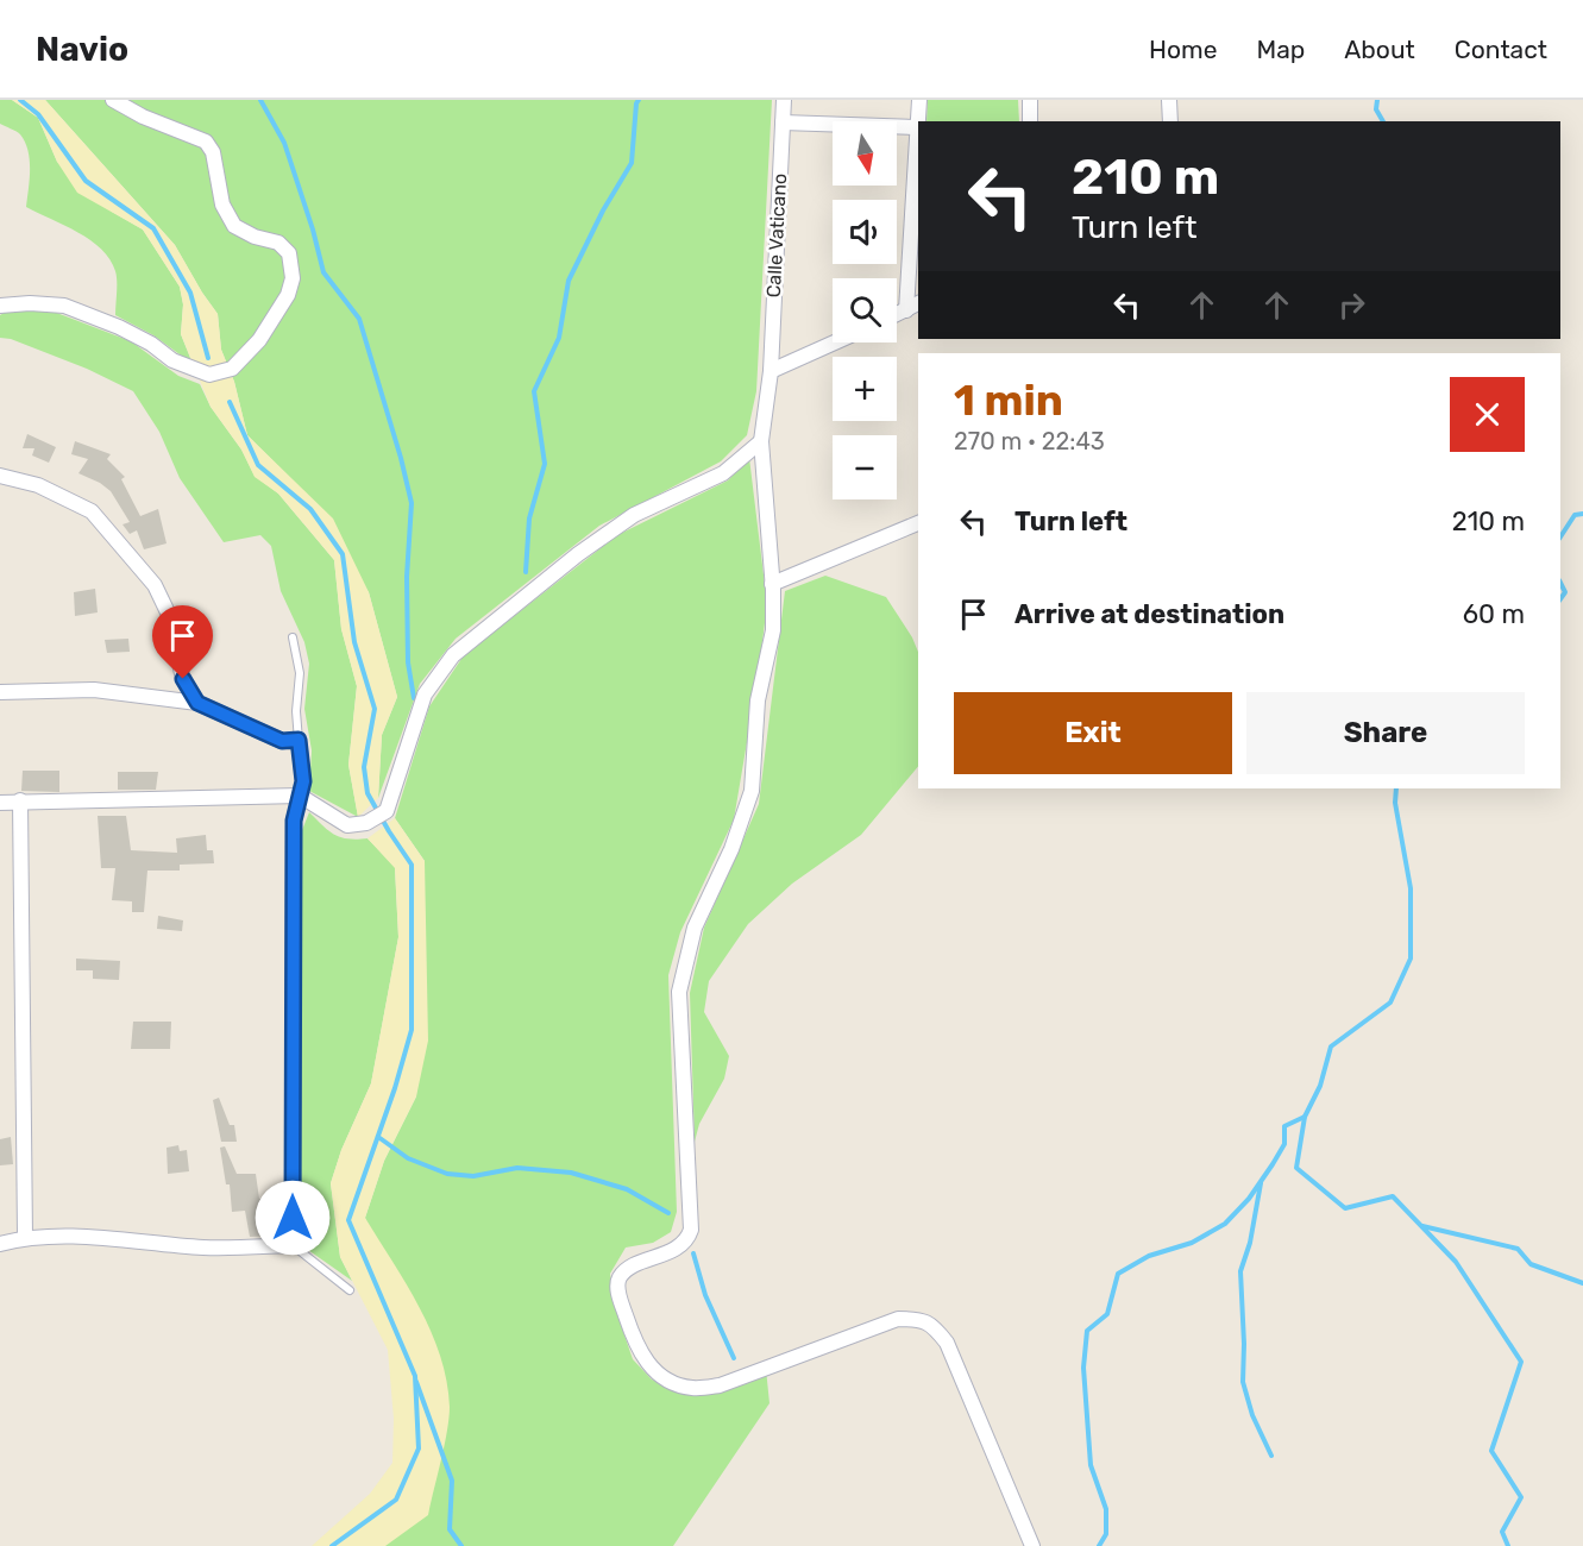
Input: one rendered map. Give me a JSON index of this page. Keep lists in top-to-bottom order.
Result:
{
  "streets": {
    "street": ["Calle Vaticano"]
  },
  "north": "bottom",
  "page": {
    "header": "Navio",
    "nav": [
      "Home",
      "Map",
      "About",
      "Contact"
    ],
    "map_buttons": ["+", "−"],
    "turn": ["210 m", "Turn left"],
    "heading": ["1 min", "270 m · 22:43"],
    "list": [
      {
        "name": "Turn left",
        "value": "210 m"
      },
      {
        "name": "Arrive at destination",
        "value": "60 m"
      }
    ],
    "buttons": ["Exit", "Share"]
  }
}
